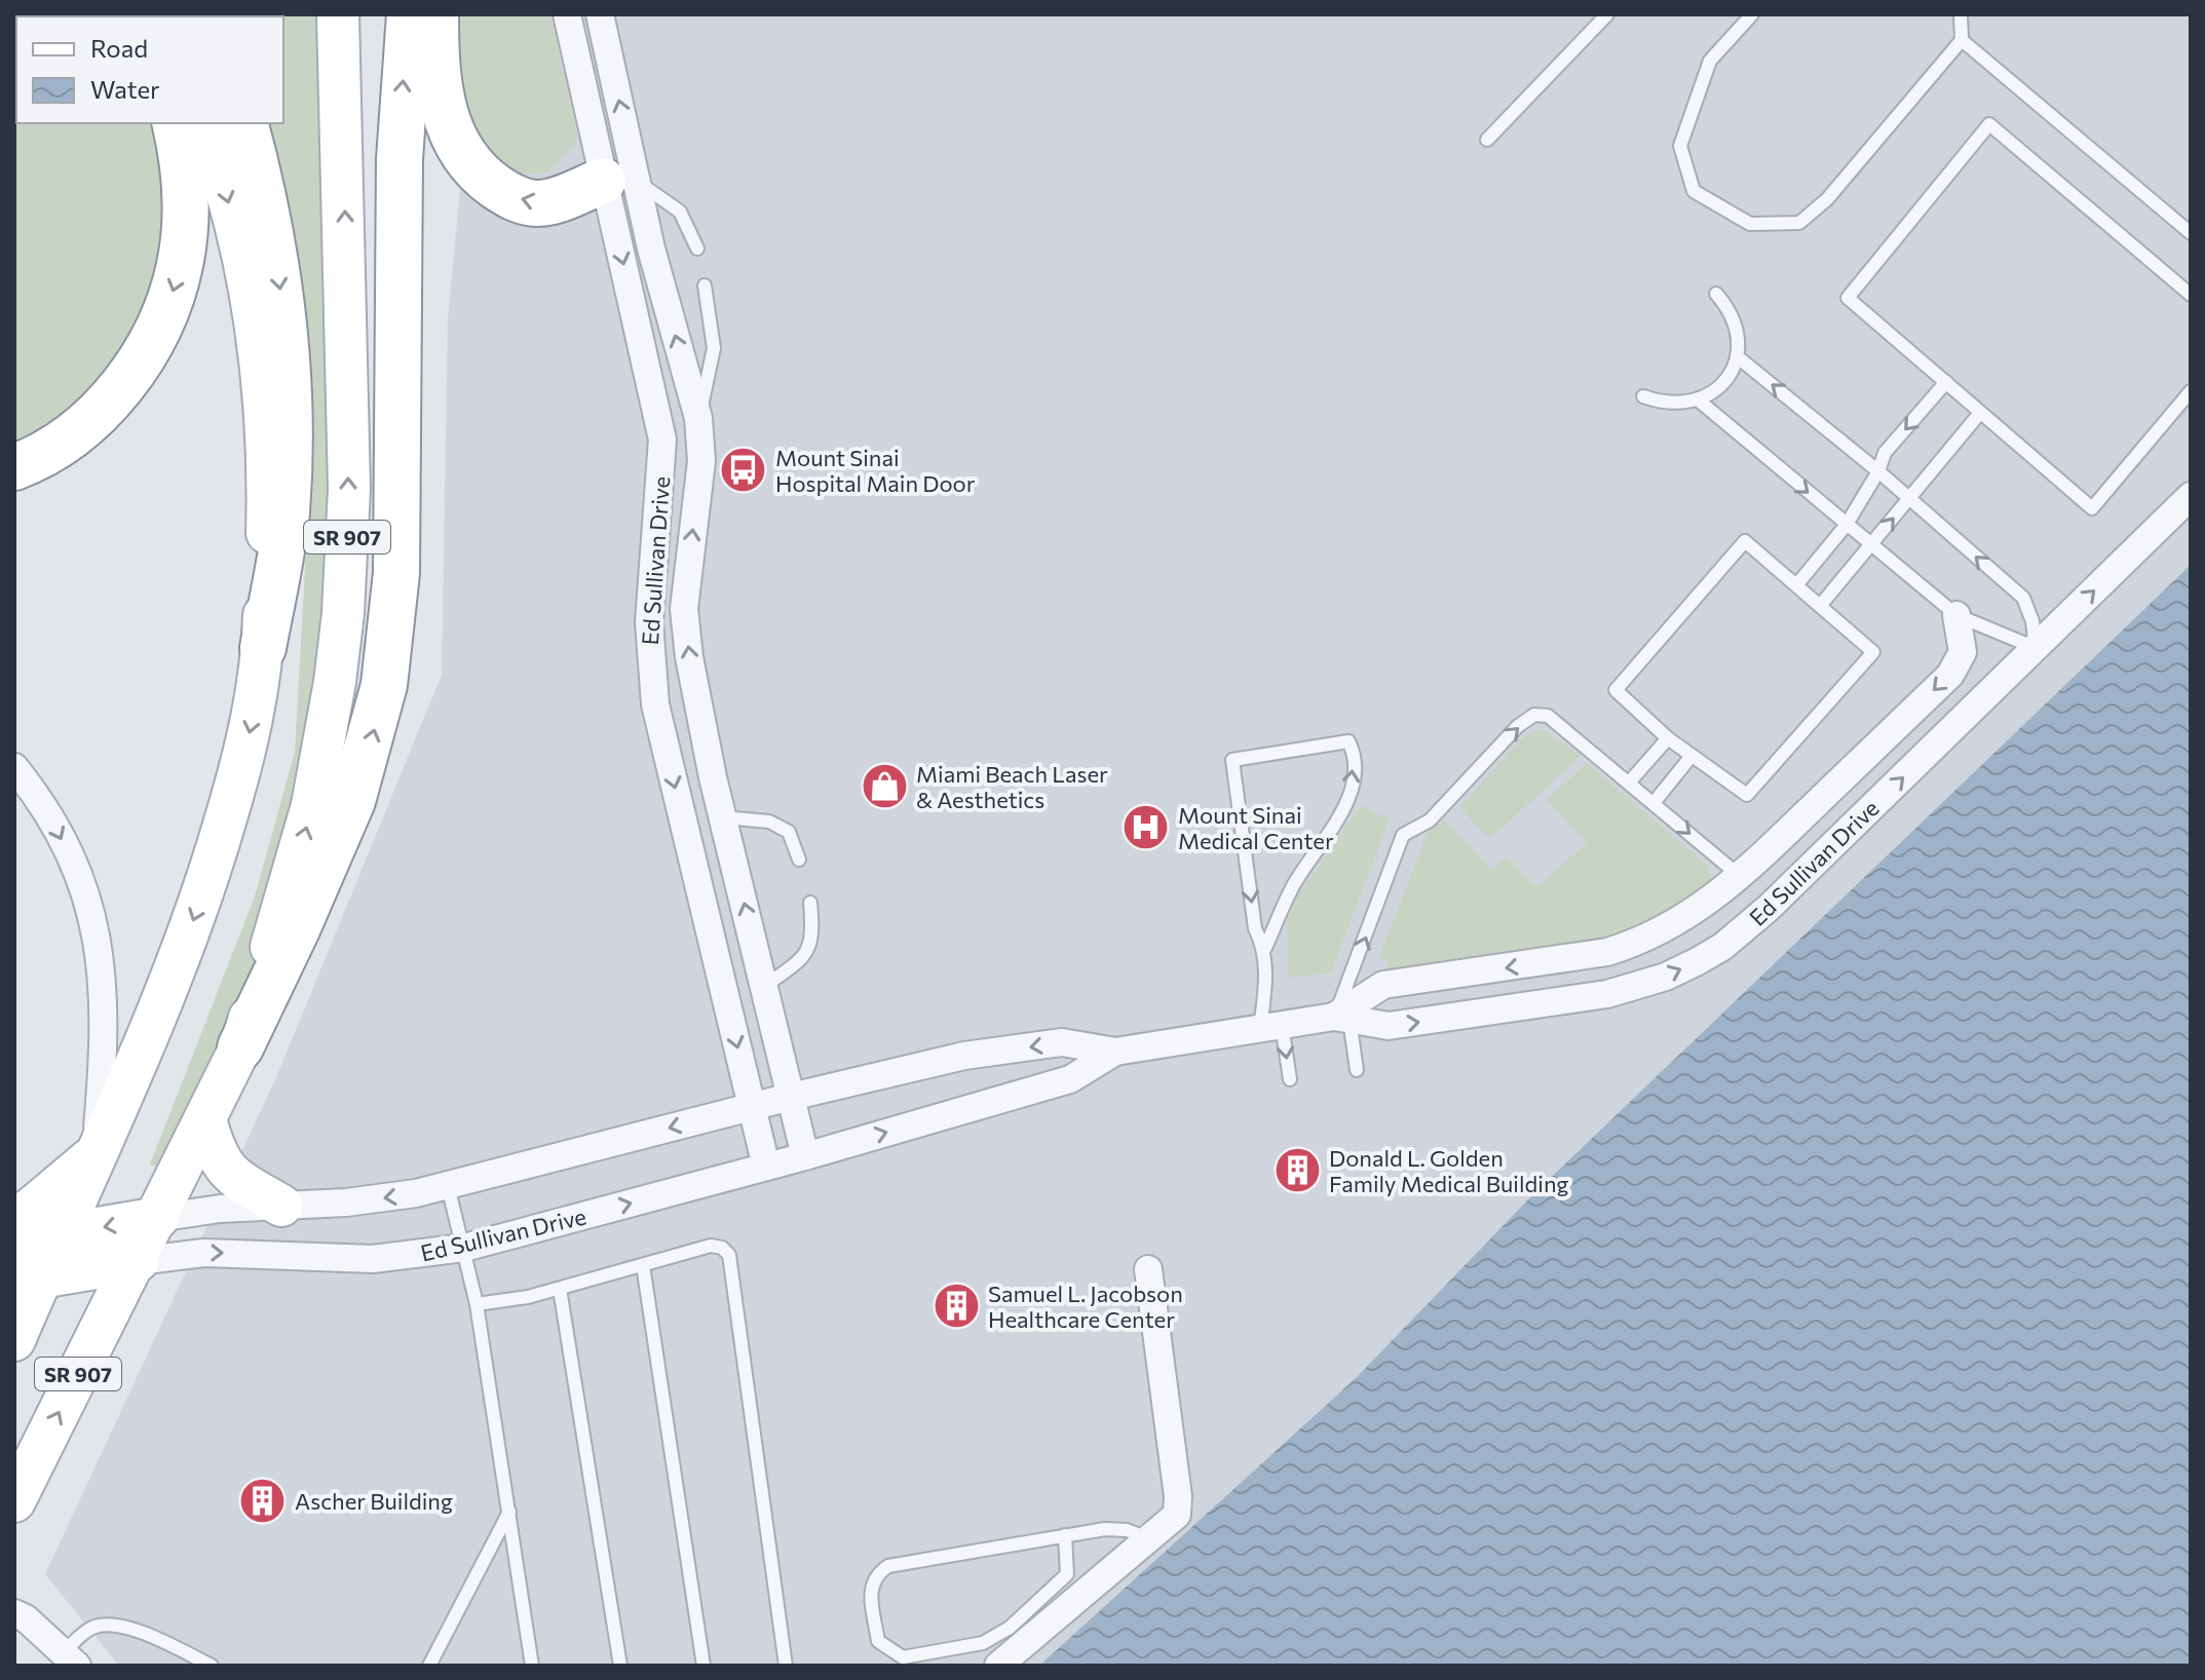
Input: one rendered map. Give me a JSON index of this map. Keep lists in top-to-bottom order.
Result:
{
  "streets": {
    "main road": ["SR 907"],
    "street": ["Ed Sullivan Drive"]
  },
  "crossings": [
    ["SR 907", "Ed Sullivan Drive"]
  ],
  "places": {
    "bus stop": ["Mount Sinai Hospital Main Door"],
    "shop": ["Miami Beach Laser & Aesthetics"],
    "hospital": ["Mount Sinai Medical Center"],
    "building": ["Donald L. Golden Family Medical Building", "Samuel L. Jacobson Healthcare Center", "Ascher Building"]
  },
  "legend": ["Road", "Water"]
}
